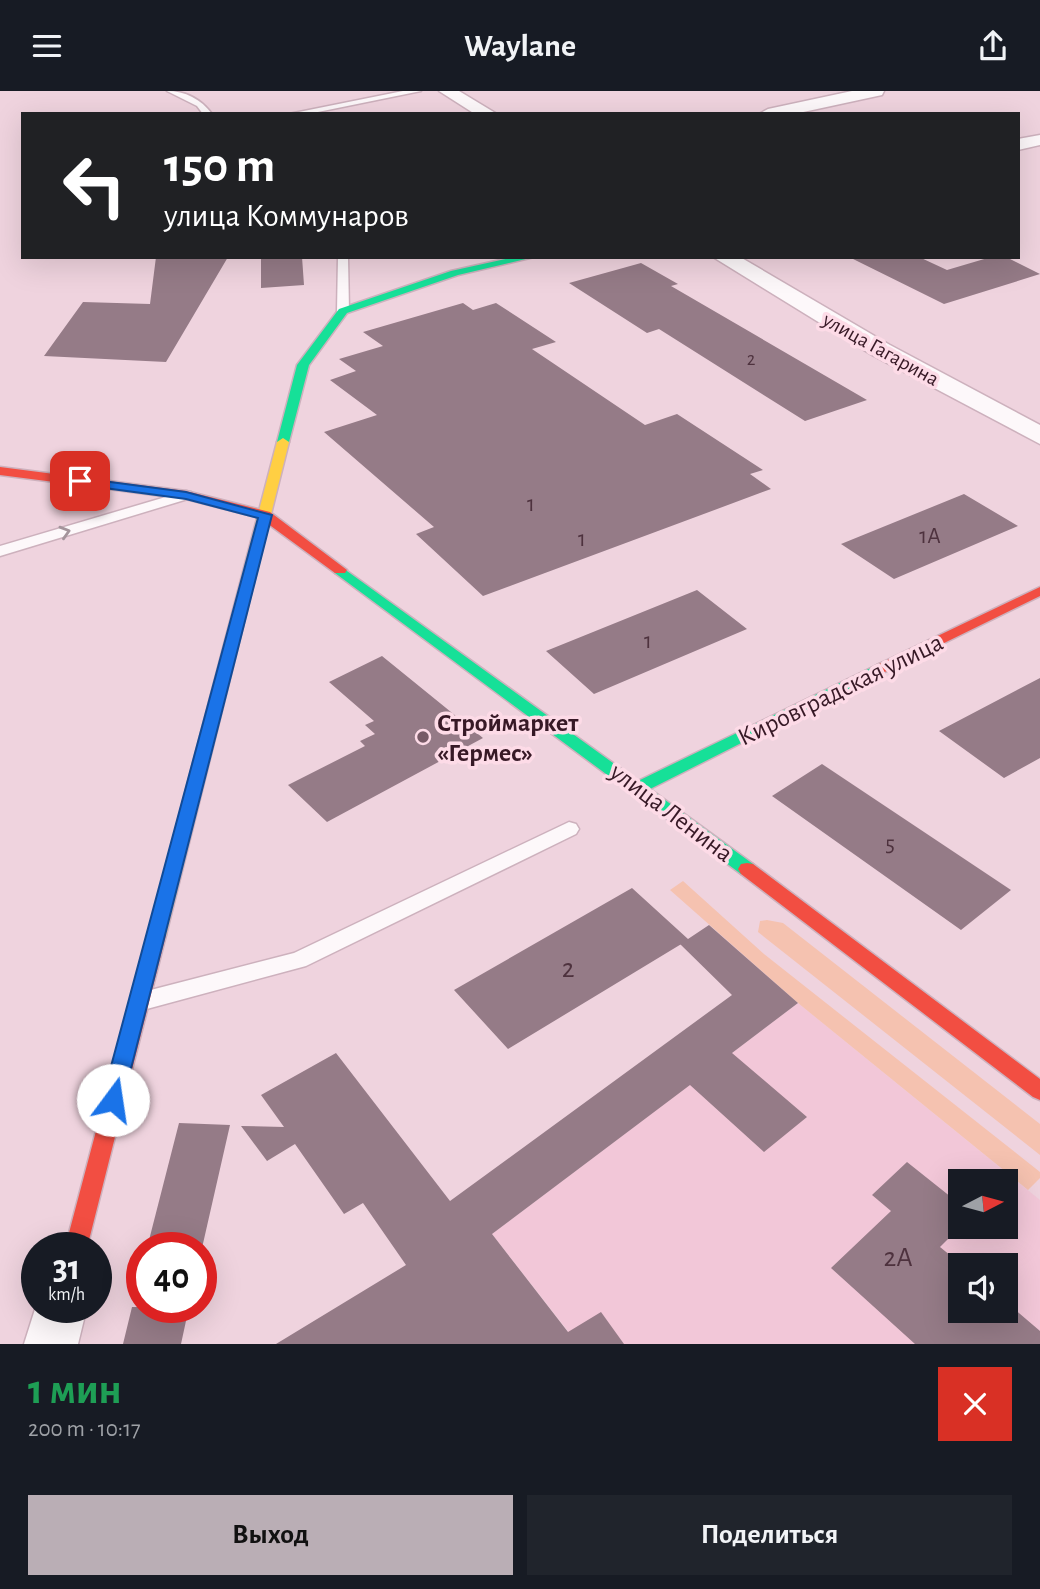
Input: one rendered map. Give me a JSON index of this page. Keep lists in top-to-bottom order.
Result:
{
  "streets": {
    "main road": ["Кировградская улица", "улица Ленина"],
    "street": ["улица Гагарина"]
  },
  "crossings": [
    ["Кировградская улица", "улица Ленина"]
  ],
  "places": ["Строймаркет «Гермес»"],
  "house_numbers": [
    "2",
    "1",
    "1А",
    "1",
    "1",
    "5",
    "2",
    "2А"
  ],
  "north": "right",
  "page": {
    "header": "Waylane",
    "turn": ["150 m", "улица Коммунаров"],
    "speed": "31 km/h",
    "limit": "40",
    "heading": ["1 мин", "200 m · 10:17"],
    "buttons": ["Выход", "Поделиться"]
  }
}
